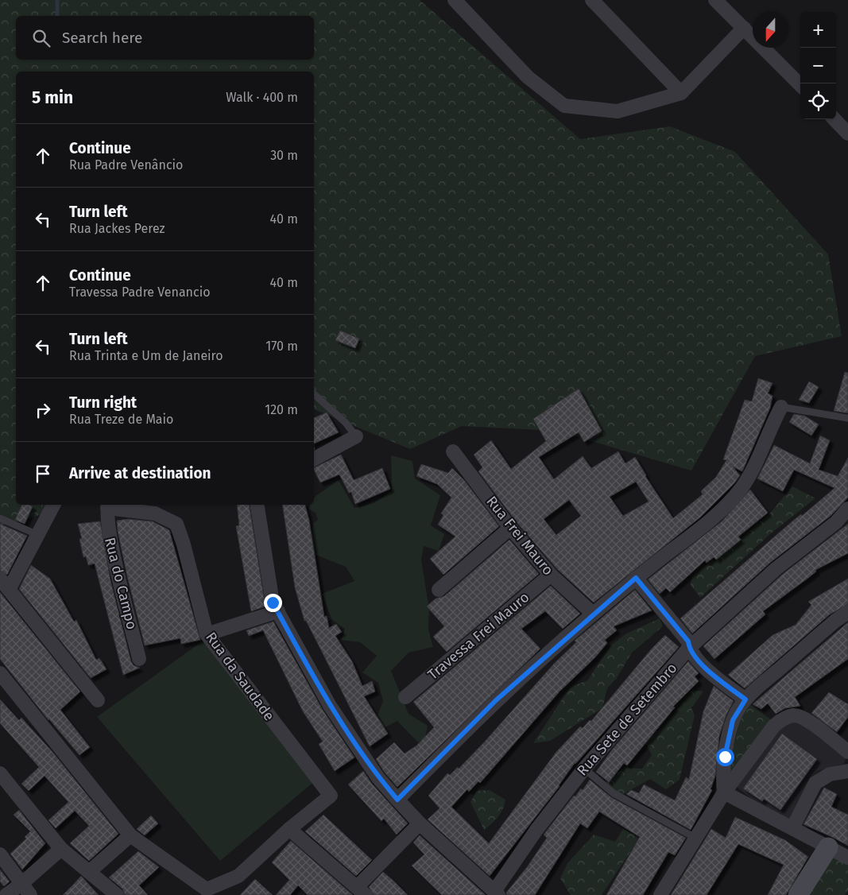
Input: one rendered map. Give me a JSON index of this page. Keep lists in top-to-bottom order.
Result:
{
  "streets": {
    "street": [
      "Rua Frei Mauro",
      "Rua do Campo",
      "Travessa Frei Mauro",
      "Rua da Saudade",
      "Rua Sete de Setembro"
    ]
  },
  "crossings": [
    ["Rua Frei Mauro", "Travessa Frei Mauro"],
    ["Rua do Campo", "Rua da Saudade"]
  ],
  "north": "bottom",
  "page": {
    "map_buttons": ["+", "−"],
    "search": "Search here",
    "heading": ["5 min", "Walk · 400 m"],
    "list": [
      ["Continue", "Rua Padre Venâncio", "30 m"],
      ["Turn left", "Rua Jackes Perez", "40 m"],
      ["Continue", "Travessa Padre Venancio", "40 m"],
      ["Turn left", "Rua Trinta e Um de Janeiro", "170 m"],
      ["Turn right", "Rua Treze de Maio", "120 m"],
      "Arrive at destination"
    ]
  }
}
